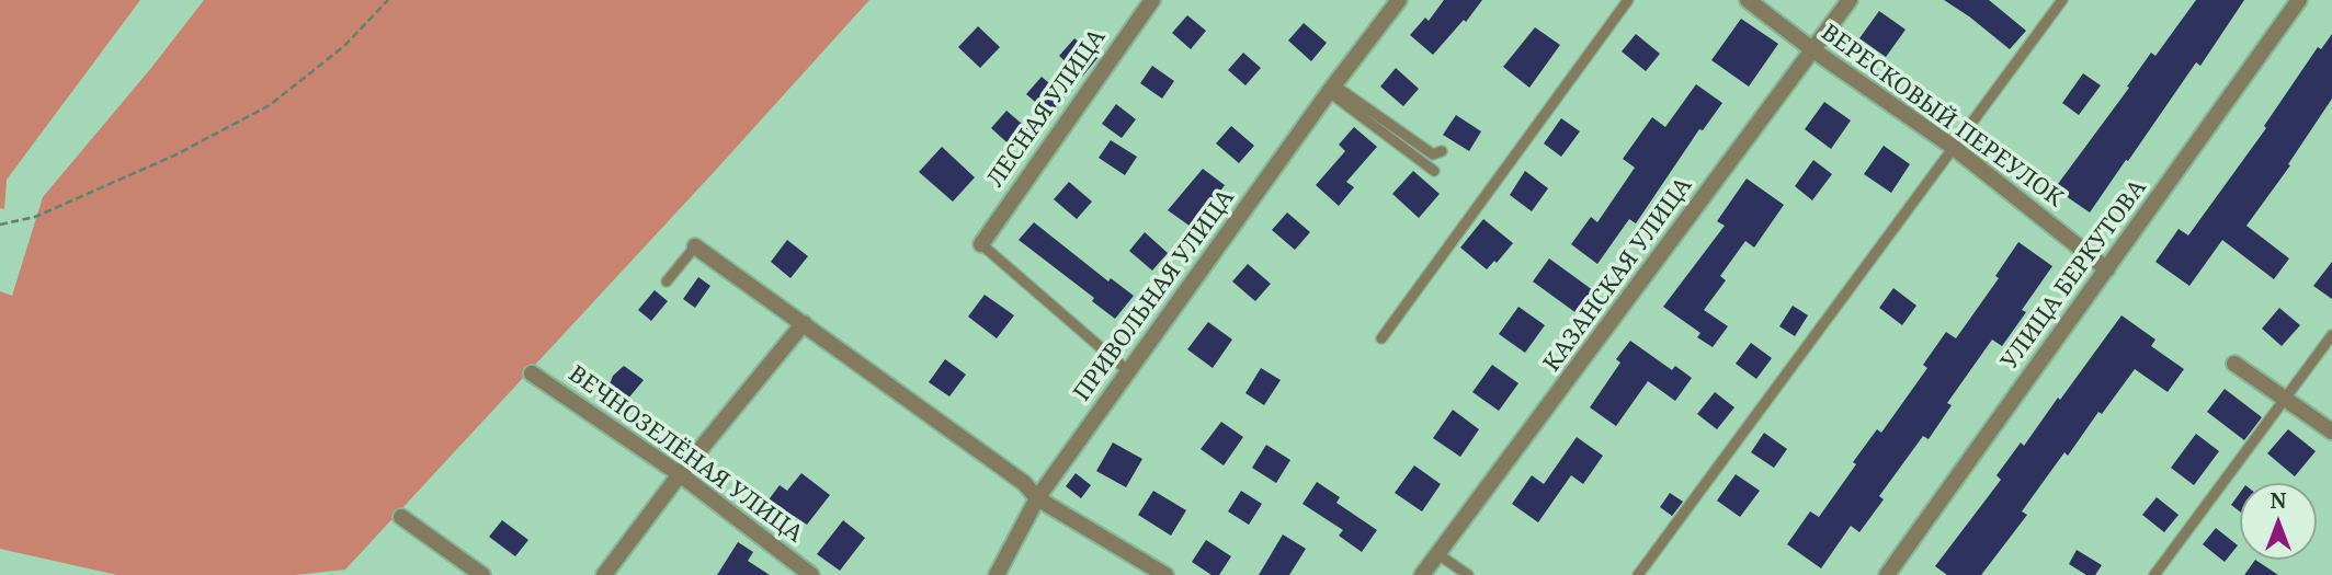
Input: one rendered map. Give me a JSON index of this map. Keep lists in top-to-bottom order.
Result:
{
  "streets": {
    "street": [
      "ЛЕСНАЯ УЛИЦА",
      "ВЕРЕСКОВЫЙ ПЕРЕУЛОК",
      "КАЗАНСКАЯ УЛИЦА",
      "УЛИЦА БЕРКУТОВА",
      "ПРИВОЛЬНАЯ УЛИЦА",
      "ВЕЧНОЗЕЛЁНАЯ УЛИЦА"
    ]
  },
  "crossings": [
    ["ВЕРЕСКОВЫЙ ПЕРЕУЛОК", "КАЗАНСКАЯ УЛИЦА"],
    ["ВЕРЕСКОВЫЙ ПЕРЕУЛОК", "УЛИЦА БЕРКУТОВА"]
  ],
  "north": "top"
}
